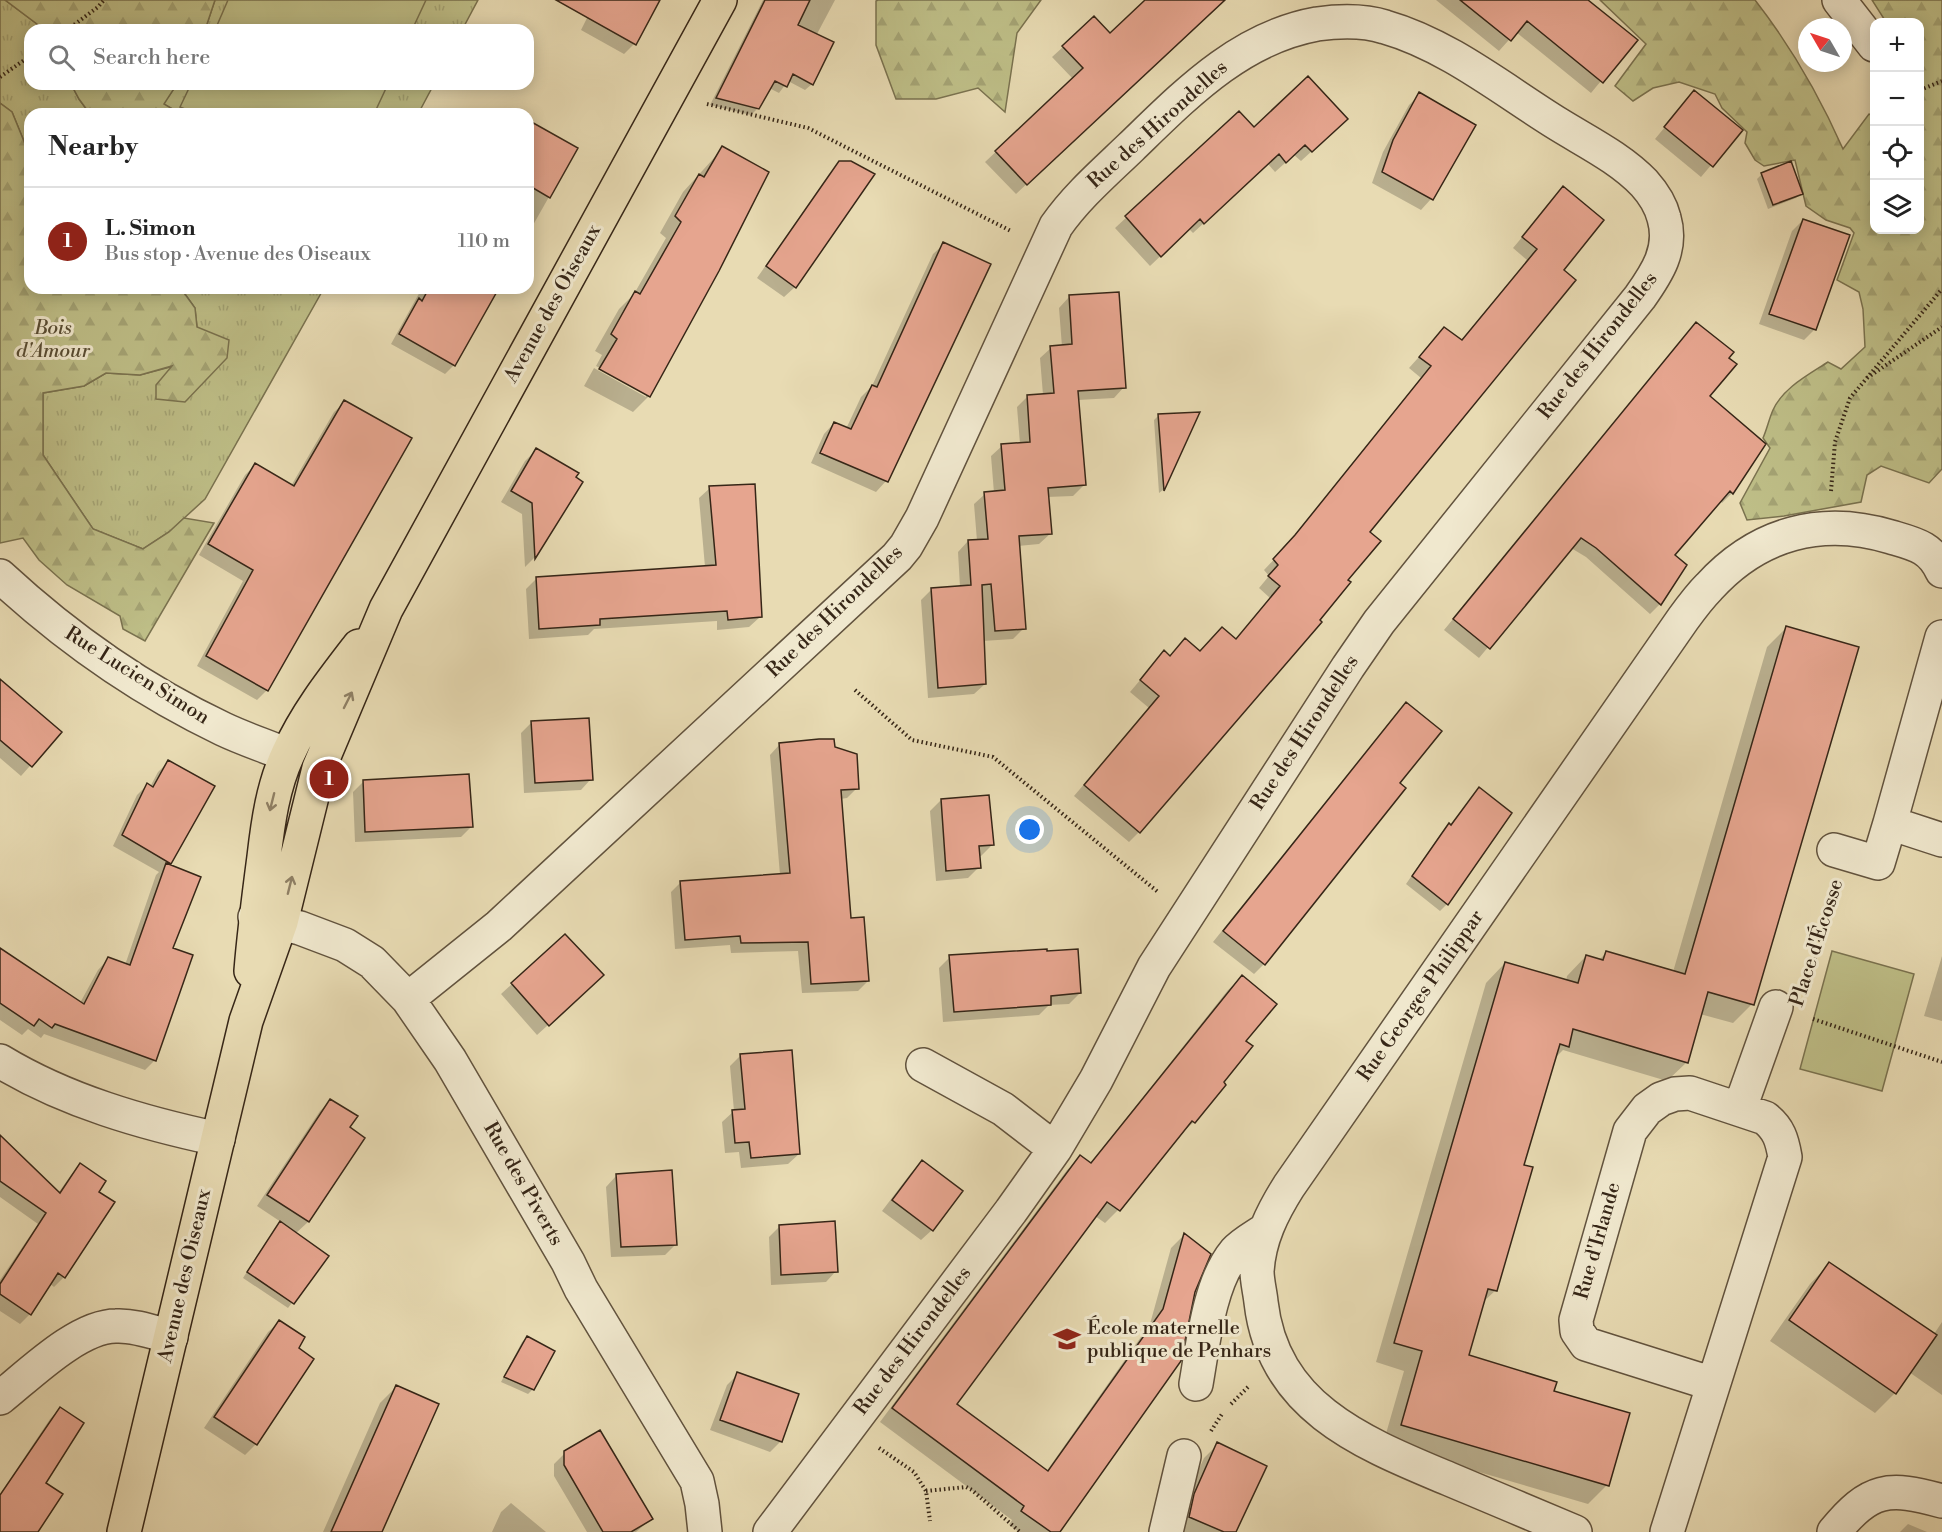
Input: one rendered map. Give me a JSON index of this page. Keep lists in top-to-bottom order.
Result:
{
  "streets": {
    "main road": ["Avenue des Oiseaux"],
    "street": [
      "Rue des Hirondelles",
      "Rue Lucien Simon",
      "Place d'Écosse",
      "Rue Georges Philippar",
      "Rue des Piverts",
      "Rue d'Irlande"
    ]
  },
  "crossings": [
    ["Rue des Hirondelles", "Rue des Piverts"],
    ["Avenue des Oiseaux", "Rue Lucien Simon"],
    ["Avenue des Oiseaux", "Rue des Piverts"]
  ],
  "parks": ["Bois d'Amour"],
  "places": {
    "school or university": ["École maternelle publique de Penhars"]
  },
  "north": "top left",
  "page": {
    "map_buttons": ["+", "−"],
    "search": "Search here",
    "heading": "Nearby",
    "list": [
      {
        "mark": "1",
        "name": "L. Simon",
        "note": "Bus stop · Avenue des Oiseaux",
        "value": "110 m"
      }
    ],
    "pins": "1"
  }
}
